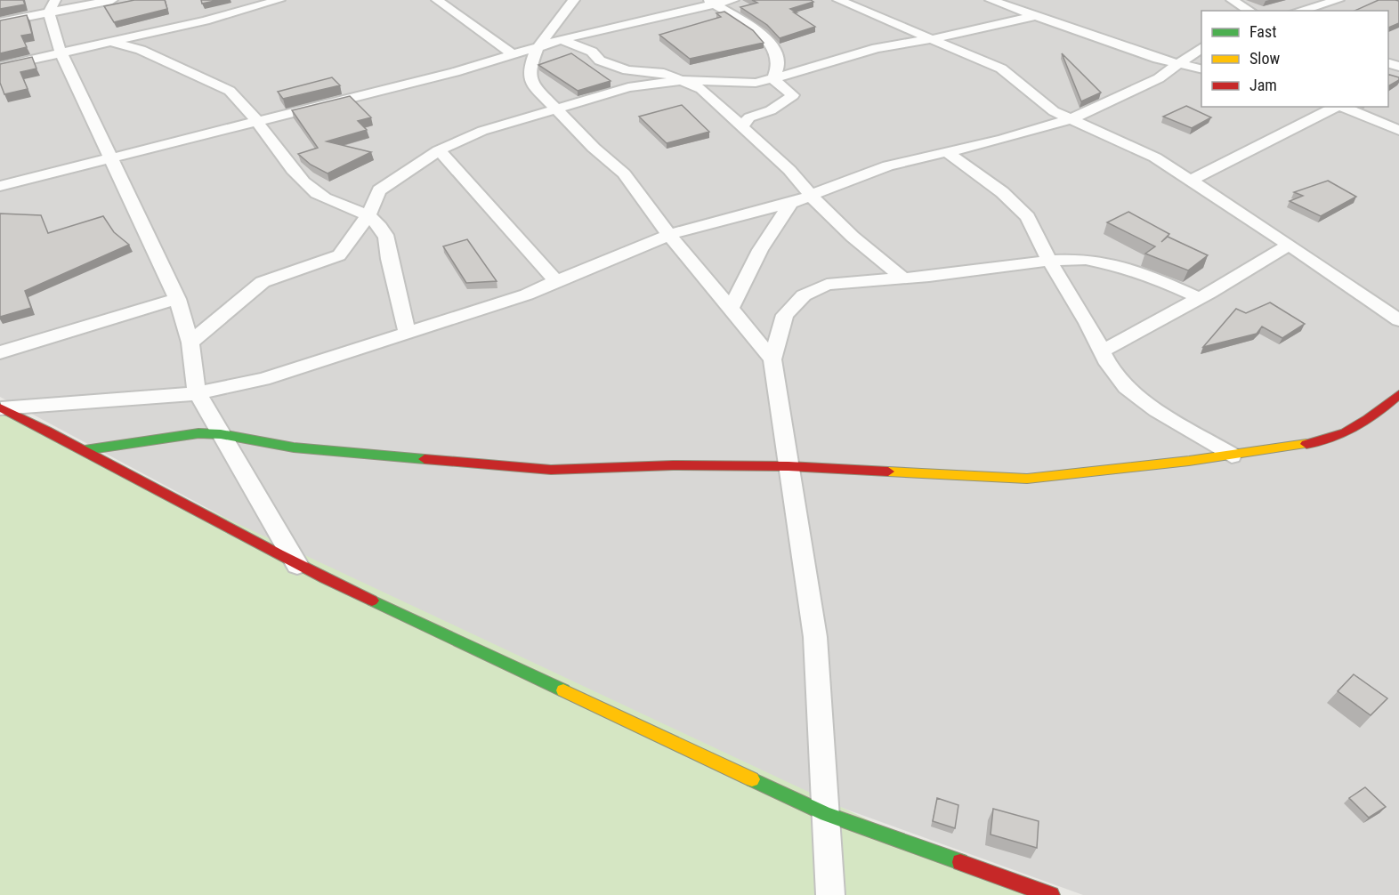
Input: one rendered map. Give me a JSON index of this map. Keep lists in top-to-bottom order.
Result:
{
  "legend": ["Fast", "Slow", "Jam"]
}
